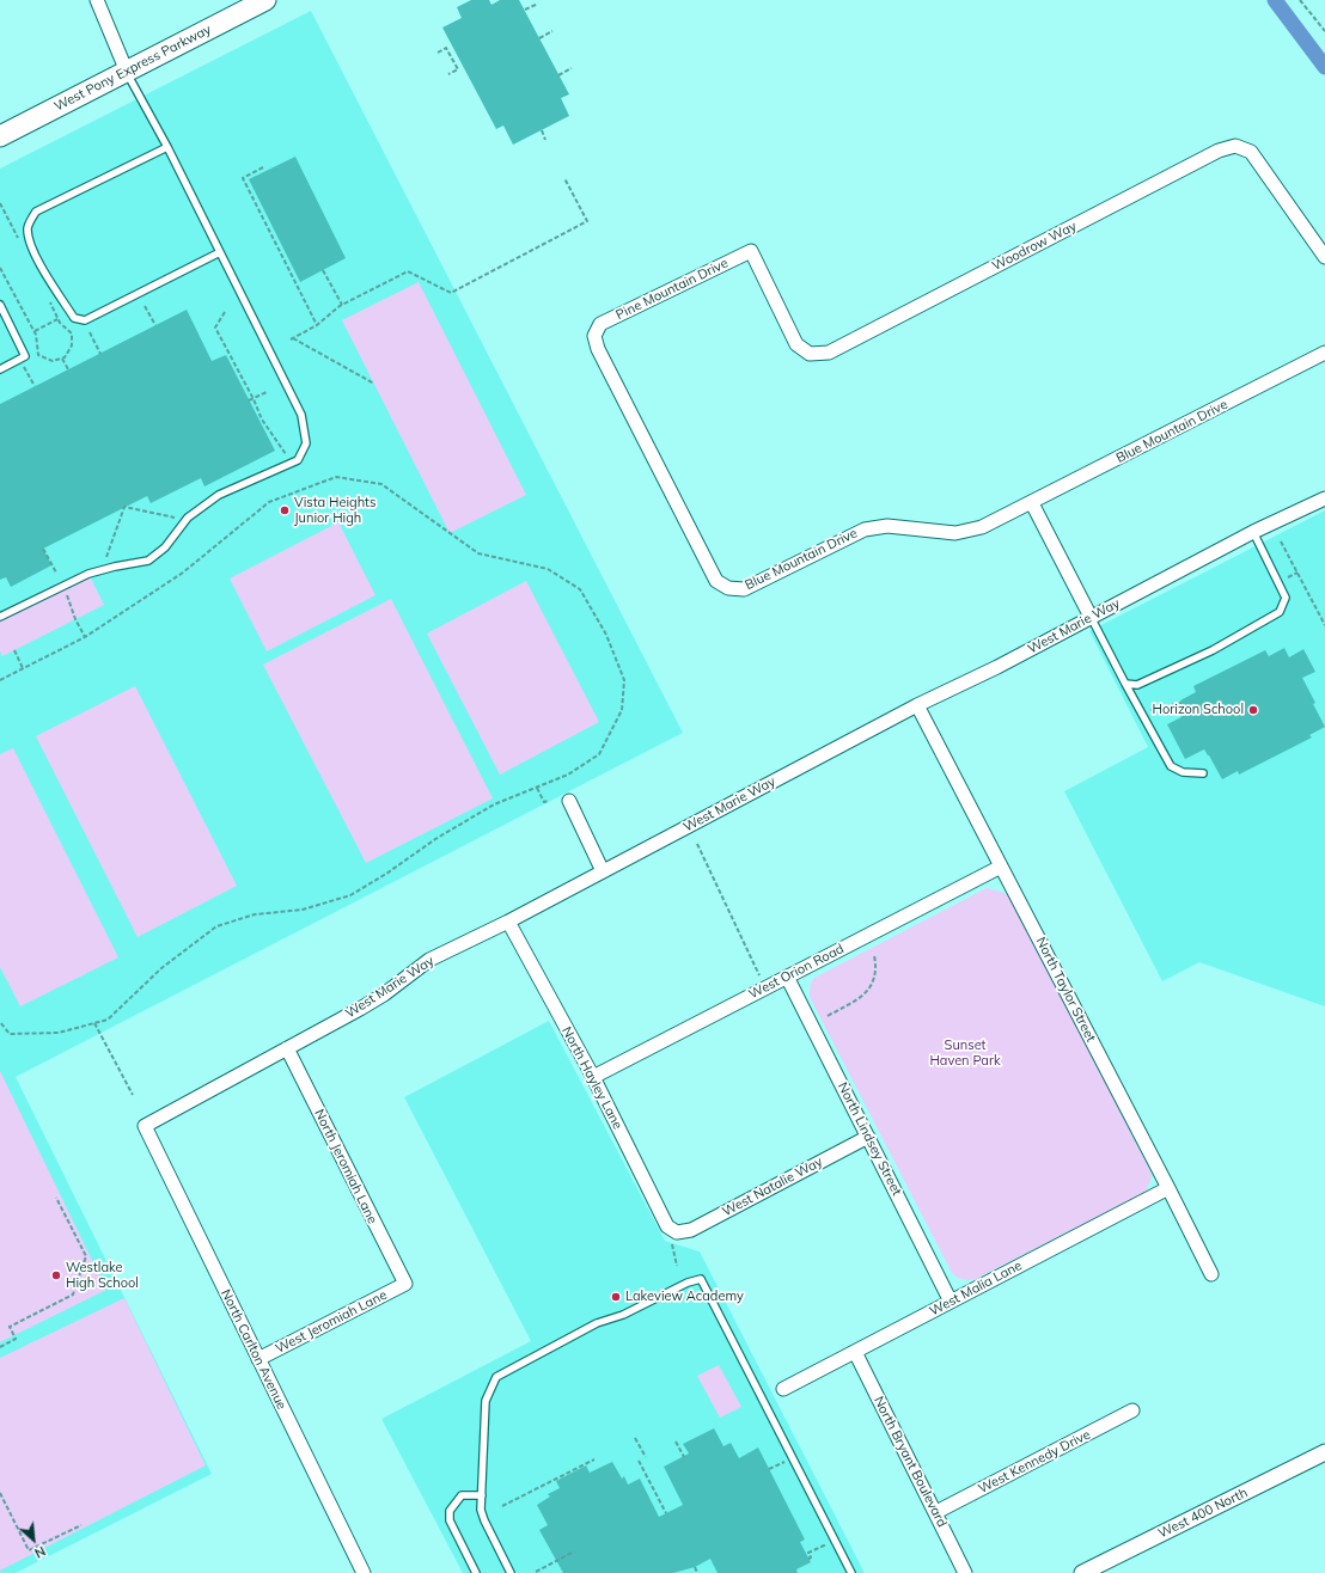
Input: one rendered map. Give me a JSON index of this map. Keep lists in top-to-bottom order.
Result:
{
  "streets": {
    "main road": ["West Pony Express Parkway"],
    "street": [
      "Woodrow Way",
      "Pine Mountain Drive",
      "Blue Mountain Drive",
      "West Marie Way",
      "West Orion Road",
      "North Taylor Street",
      "North Hayley Lane",
      "North Lindsey Street",
      "North Jeromiah Lane",
      "West Natalie Way",
      "West Malia Lane",
      "West Jeromiah Lane",
      "North Carlton Avenue",
      "North Bryant Boulevard",
      "West Kennedy Drive",
      "West 400 North"
    ]
  },
  "crossings": [
    ["Woodrow Way", "Pine Mountain Drive"],
    ["Pine Mountain Drive", "Blue Mountain Drive"],
    ["West Marie Way", "North Taylor Street"],
    ["West Marie Way", "North Hayley Lane"],
    ["West Marie Way", "North Jeromiah Lane"],
    ["West Marie Way", "North Carlton Avenue"],
    ["West Orion Road", "North Taylor Street"],
    ["West Orion Road", "North Hayley Lane"],
    ["West Orion Road", "North Lindsey Street"],
    ["North Taylor Street", "West Malia Lane"],
    ["North Hayley Lane", "West Natalie Way"],
    ["North Lindsey Street", "West Natalie Way"],
    ["North Lindsey Street", "West Malia Lane"],
    ["North Jeromiah Lane", "West Jeromiah Lane"],
    ["West Malia Lane", "North Bryant Boulevard"],
    ["West Jeromiah Lane", "North Carlton Avenue"],
    ["North Bryant Boulevard", "West Kennedy Drive"]
  ],
  "parks": ["Sunset Haven Park"],
  "places": [
    "Vista Heights Junior High",
    "Horizon School",
    "Westlake High School",
    "Lakeview Academy"
  ],
  "north": "bottom right"
}
